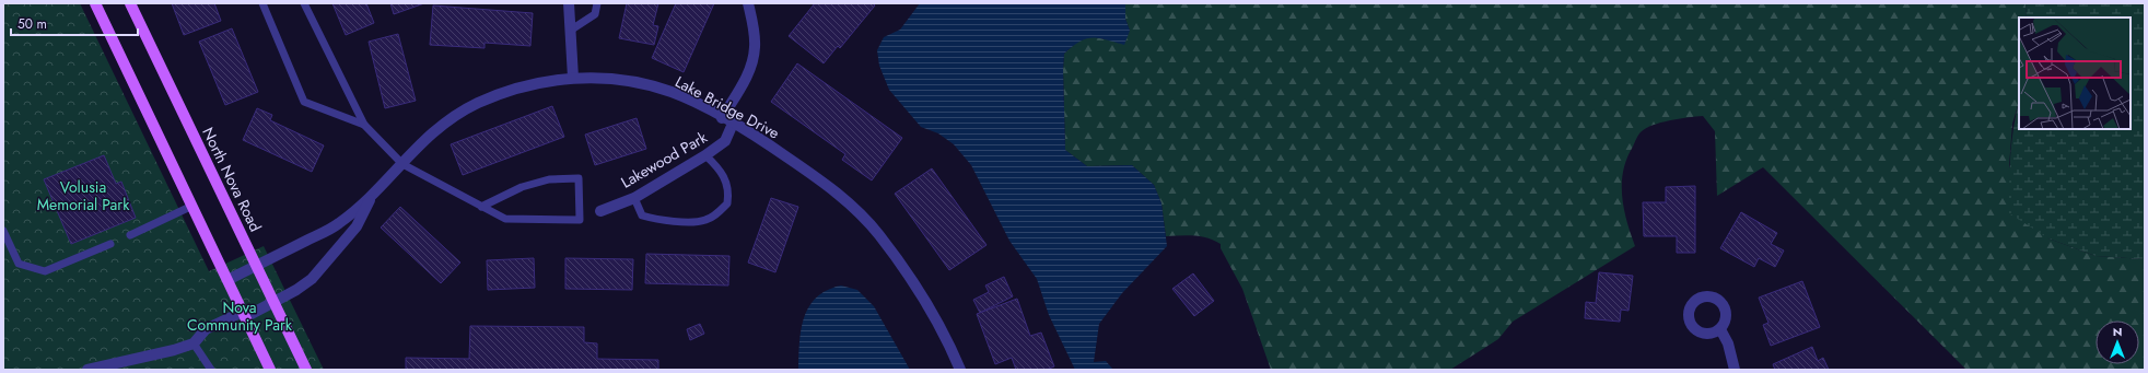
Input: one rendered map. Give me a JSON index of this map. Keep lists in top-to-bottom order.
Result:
{
  "streets": {
    "main road": ["North Nova Road"],
    "street": ["Lake Bridge Drive", "Lakewood Park"]
  },
  "crossings": [
    ["Lake Bridge Drive", "Lakewood Park"],
    ["Lake Bridge Drive", "North Nova Road"]
  ],
  "parks": ["Volusia Memorial Park", "Nova Community Park"],
  "scale_bar": "50 m",
  "north": "top"
}
